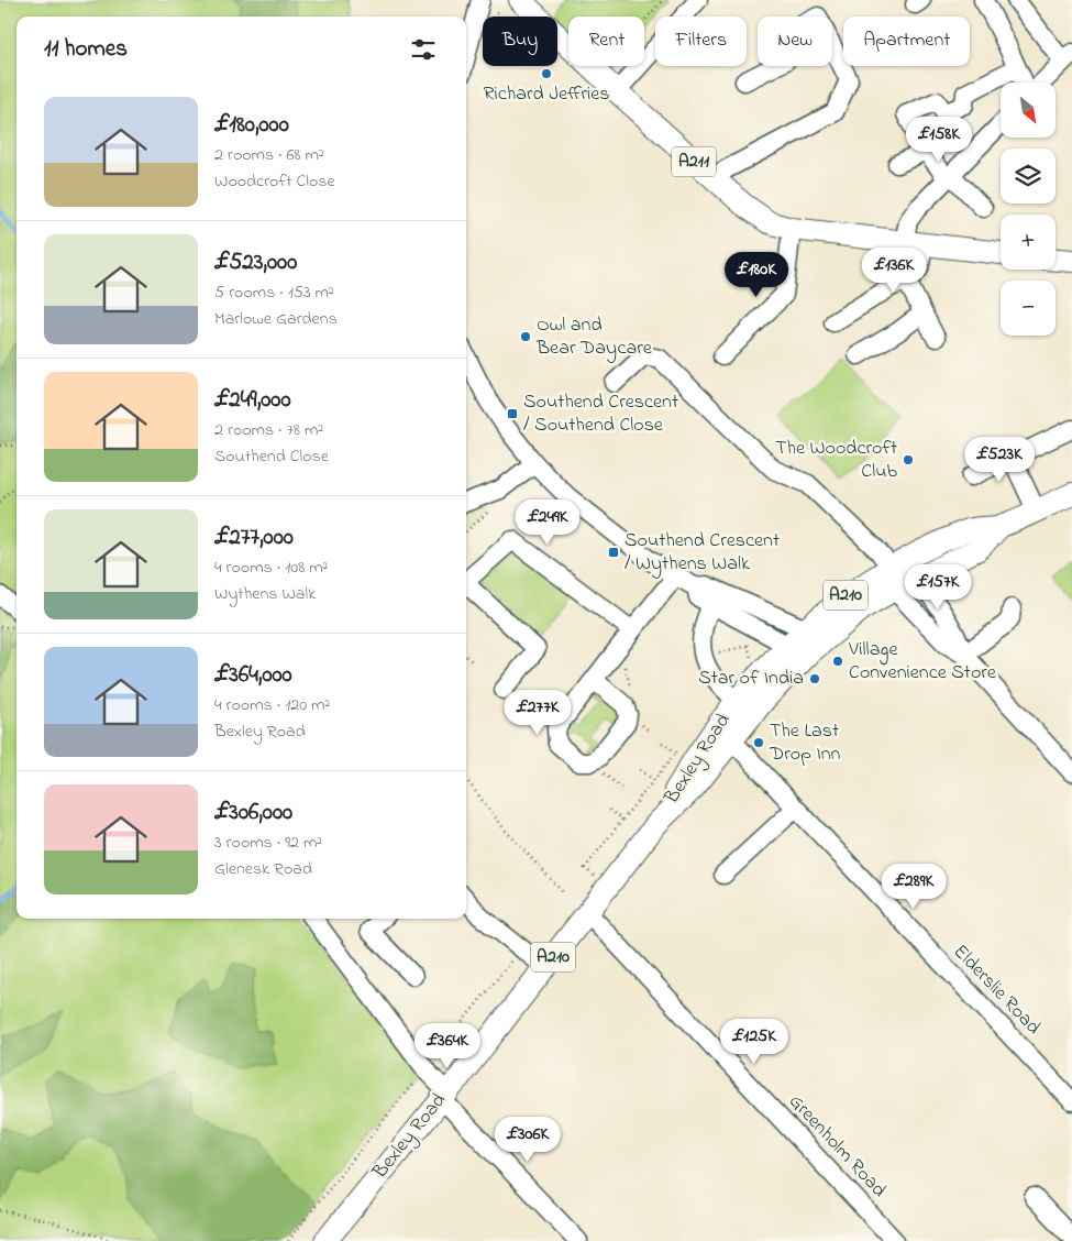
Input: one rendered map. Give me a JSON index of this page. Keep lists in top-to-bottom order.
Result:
{
  "streets": {
    "main road": ["A211", "A210", "Bexley Road"],
    "street": ["Elderslie Road", "Greenholm Road"]
  },
  "crossings": [
    ["A210", "Bexley Road"],
    ["Bexley Road", "Elderslie Road"],
    ["Bexley Road", "Greenholm Road"]
  ],
  "places": {
    "other": [
      "Richard Jeffries",
      "Owl and Bear Daycare",
      "The Woodcroft Club",
      "Village Convenience Store",
      "Star of India",
      "The Last Drop Inn"
    ],
    "transit": ["Southend Crescent / Southend Close", "Southend Crescent / Wythens Walk"]
  },
  "north": "bottom right",
  "page": {
    "chip": [
      "Buy",
      "Rent",
      "Filters",
      "New",
      "Apartment"
    ],
    "heading": "11 homes",
    "map_buttons": ["+", "−"],
    "list": [
      {
        "name": "£180,000",
        "note": "2 rooms · 68 m² · Woodcroft Close"
      },
      {
        "name": "£523,000",
        "note": "5 rooms · 153 m² · Marlowe Gardens"
      },
      {
        "name": "£249,000",
        "note": "2 rooms · 78 m² · Southend Close"
      },
      {
        "name": "£277,000",
        "note": "4 rooms · 108 m² · Wythens Walk"
      },
      {
        "name": "£364,000",
        "note": "4 rooms · 120 m² · Bexley Road"
      },
      {
        "name": "£306,000",
        "note": "3 rooms · 92 m² · Glenesk Road"
      }
    ],
    "price": [
      "£158K",
      "£136K",
      "£180K",
      "£523K",
      "£249K",
      "£157K",
      "£277K",
      "£289K",
      "£125K",
      "£364K",
      "£306K"
    ]
  }
}
